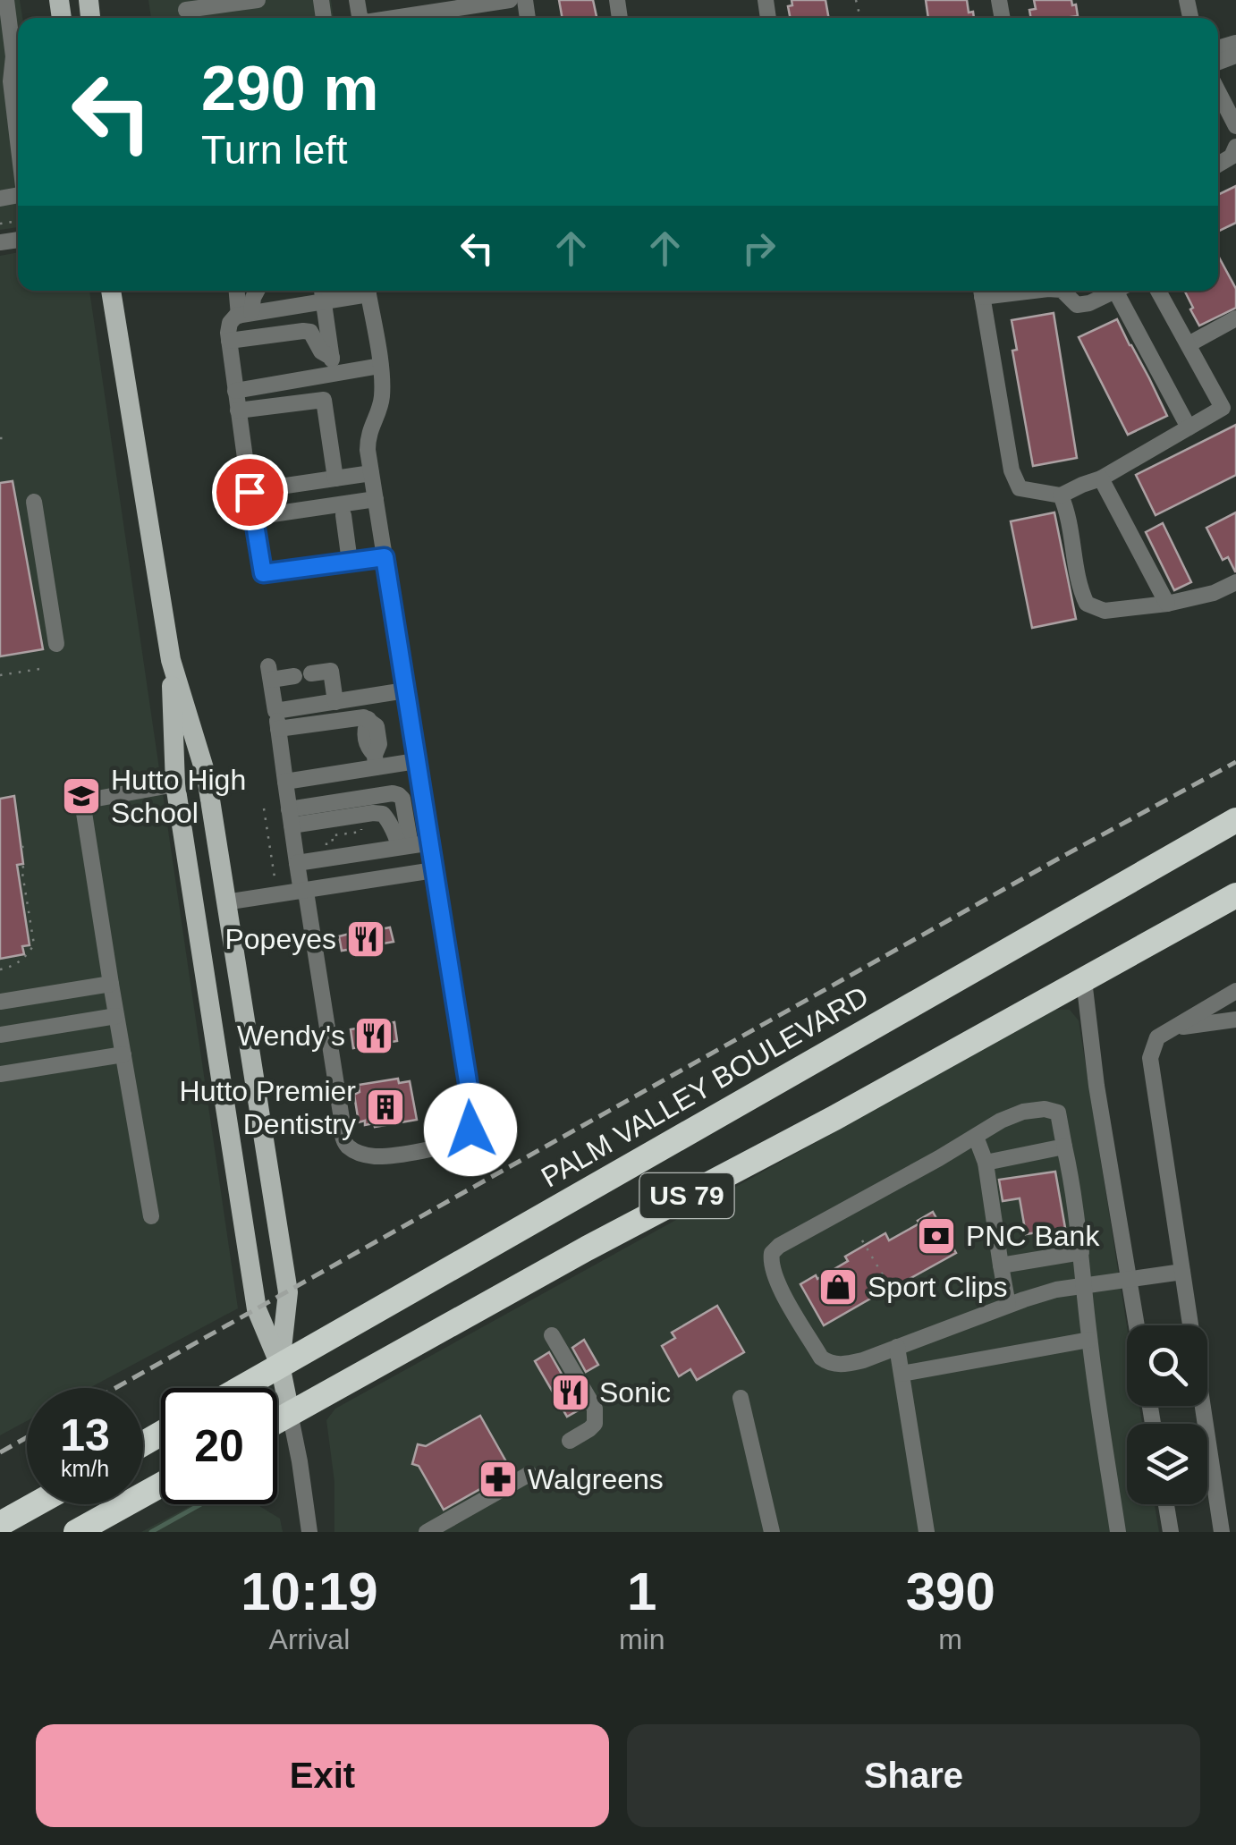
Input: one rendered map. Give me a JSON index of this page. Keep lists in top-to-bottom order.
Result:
{
  "streets": {
    "highway": ["PALM VALLEY BOULEVARD", "US 79"]
  },
  "places": {
    "school or university": ["Hutto High School"],
    "restaurant": ["Popeyes", "Wendy's", "Sonic"],
    "building": ["Hutto Premier Dentistry"],
    "bank": ["PNC Bank"],
    "shop": ["Sport Clips"],
    "pharmacy": ["Walgreens"]
  },
  "page": {
    "turn": ["290 m", "Turn left"],
    "speed": "13 km/h",
    "limit": "20",
    "eta": [
      "10:19",
      "Arrival",
      "1",
      "min",
      "390",
      "m"
    ],
    "buttons": ["Exit", "Share"]
  }
}
